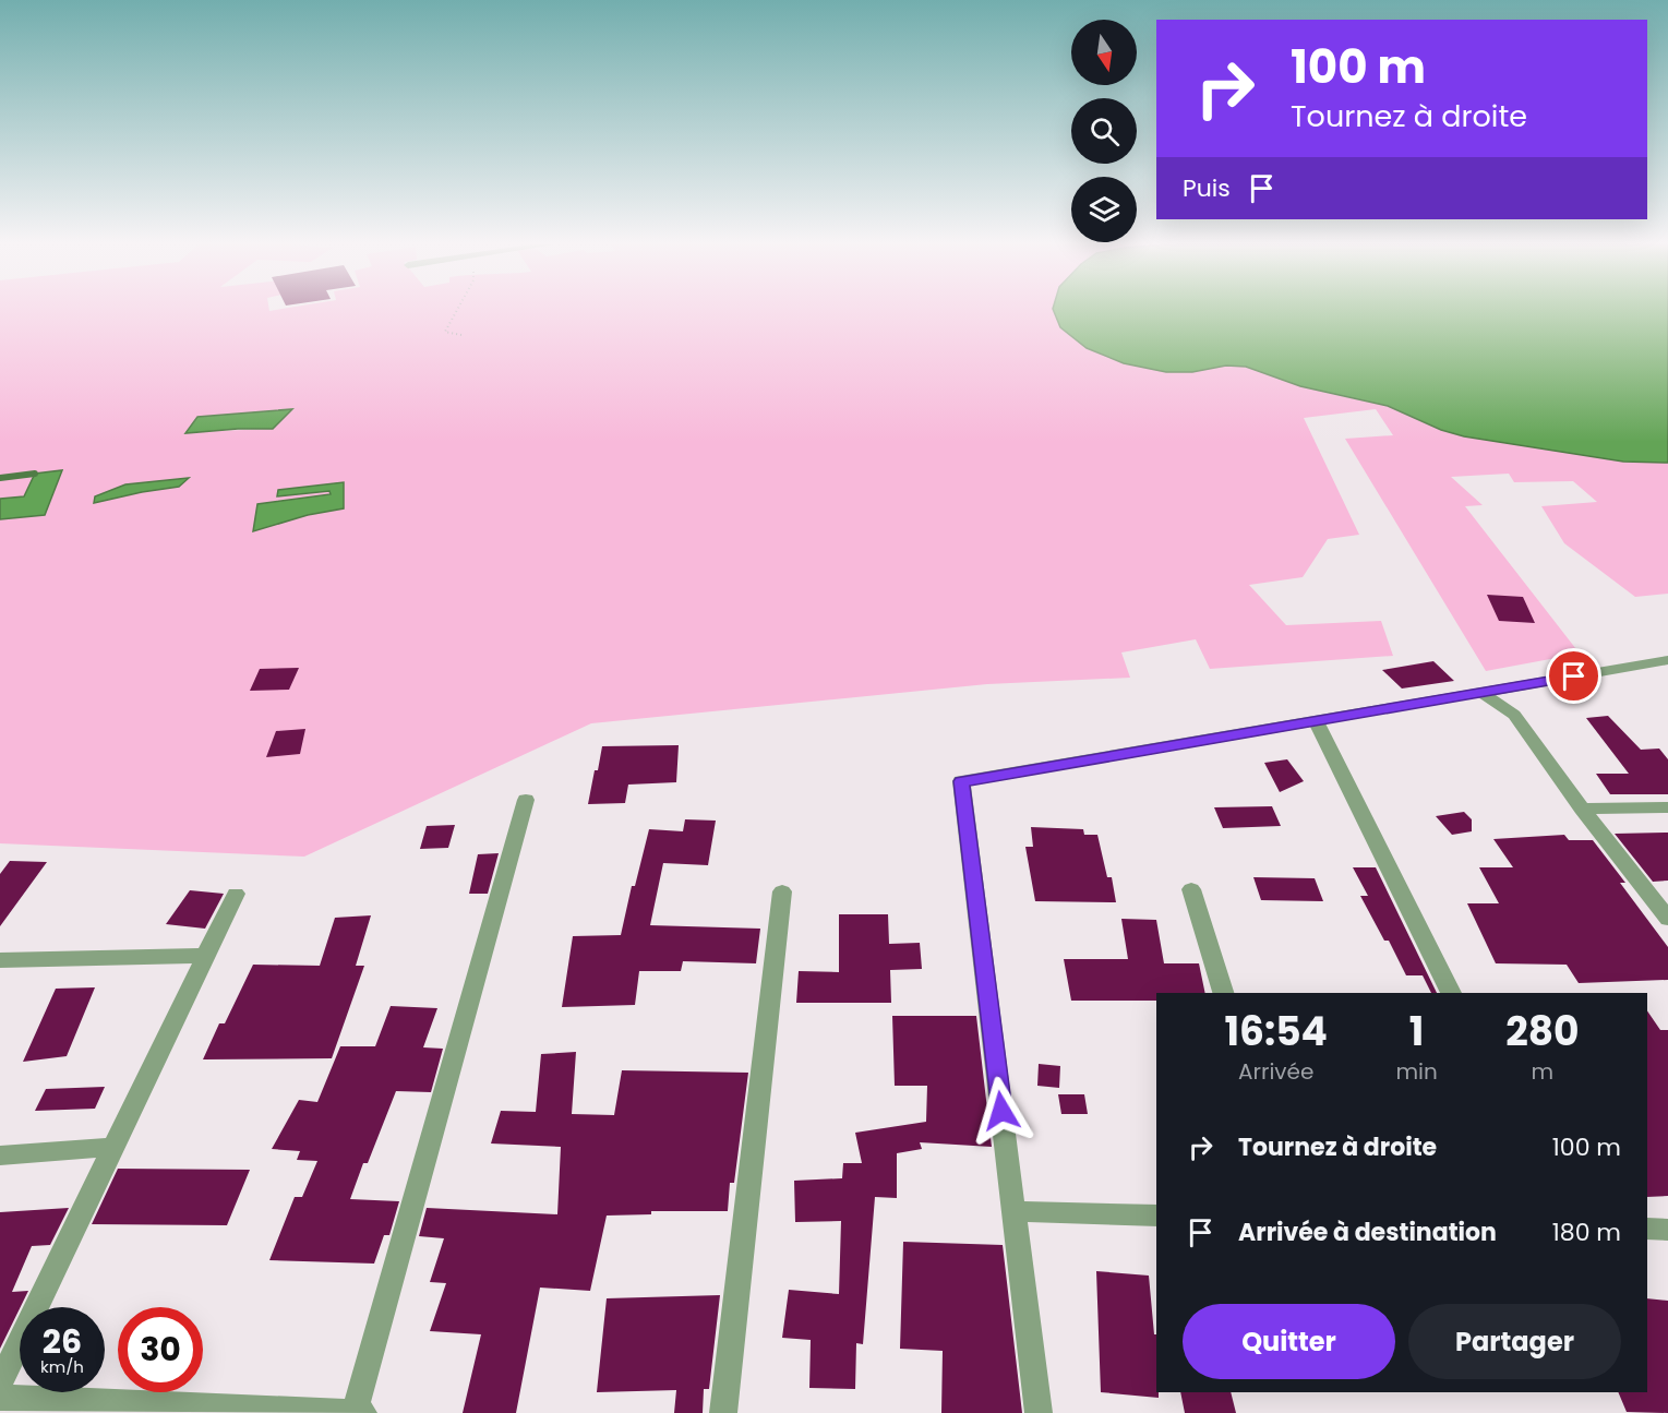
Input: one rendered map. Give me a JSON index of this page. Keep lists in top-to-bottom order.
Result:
{
  "north": "bottom",
  "page": {
    "turn": ["100 m", "Tournez à droite"],
    "then": "Puis",
    "eta": [
      "16:54",
      "Arrivée",
      "1",
      "min",
      "280",
      "m"
    ],
    "list": [
      {
        "name": "Tournez à droite",
        "value": "100 m"
      },
      {
        "name": "Arrivée à destination",
        "value": "180 m"
      }
    ],
    "buttons": ["Quitter", "Partager"],
    "speed": "26 km/h",
    "limit": "30"
  }
}
